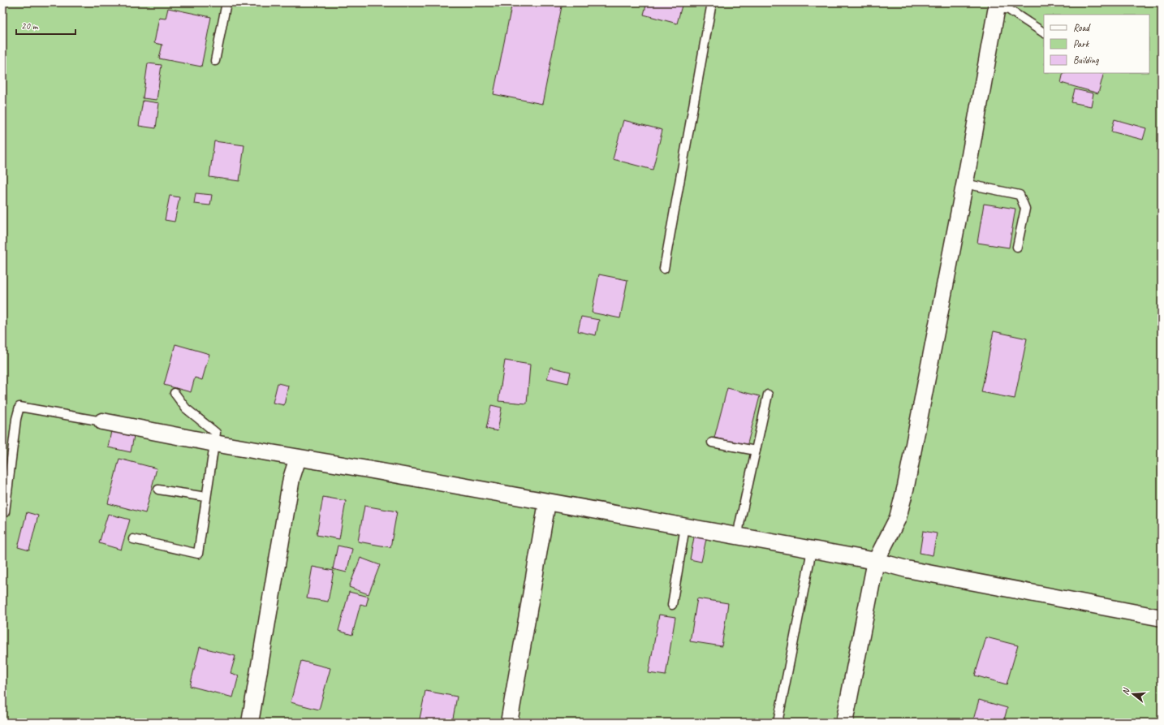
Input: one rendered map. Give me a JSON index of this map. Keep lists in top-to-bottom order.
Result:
{
  "legend": ["Road", "Park", "Building"],
  "scale_bar": "20 m",
  "north": "left"
}
